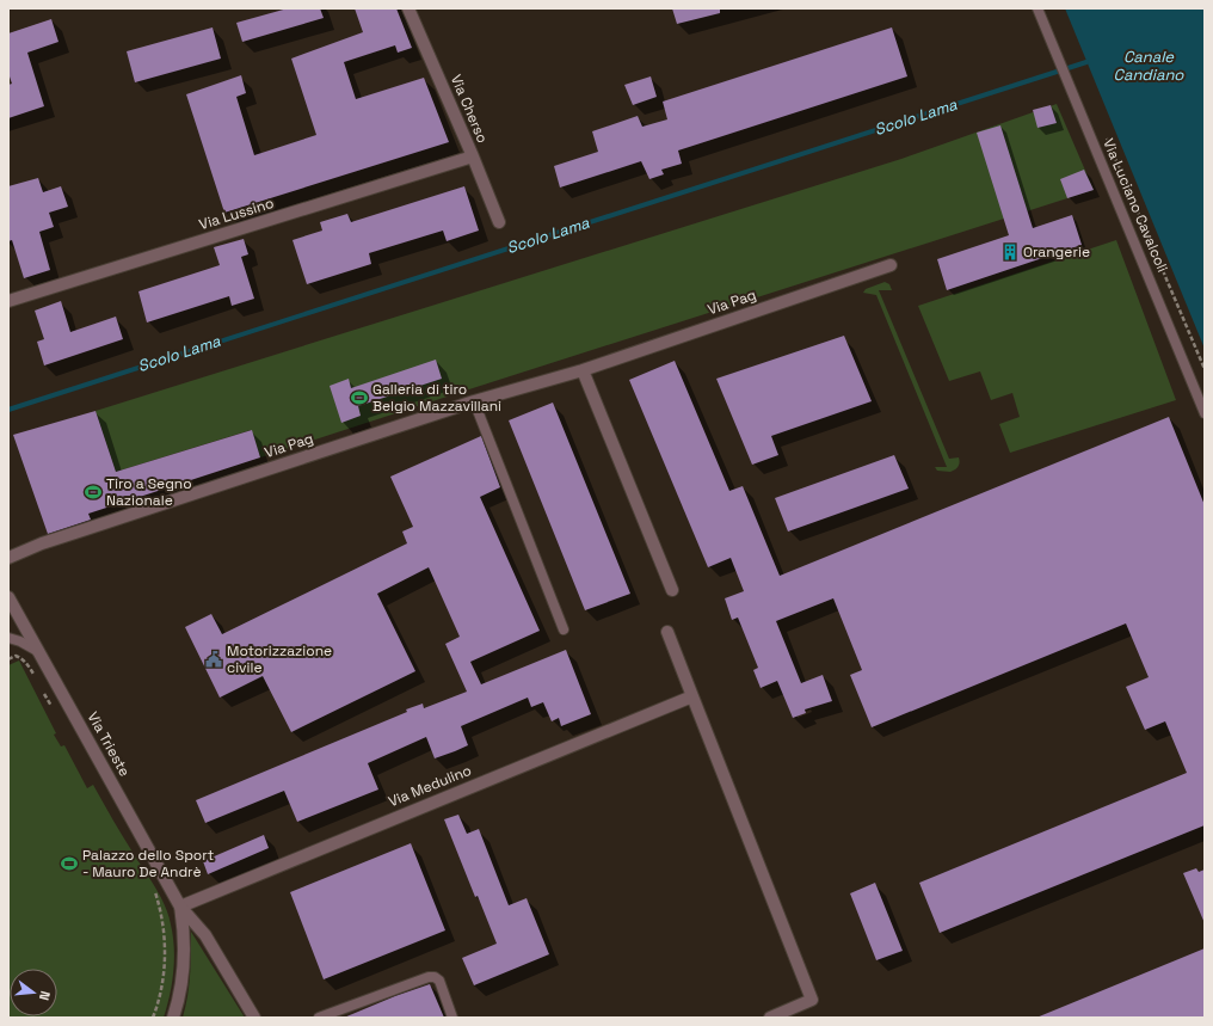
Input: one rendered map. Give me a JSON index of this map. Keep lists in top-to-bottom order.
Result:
{
  "streets": {
    "street": [
      "Via Cherso",
      "Via Lussino",
      "Via Pag",
      "Via Trieste",
      "Via Medulino"
    ],
    "lane": ["Via Luciano Cavalcoli"]
  },
  "crossings": [
    ["Via Cherso", "Via Lussino"],
    ["Via Trieste", "Via Medulino"]
  ],
  "water": ["Canale Candiano", "Scolo Lama"],
  "places": {
    "building": ["Orangerie"],
    "sports": ["Galleria di tiro Belgio Mazzavillani", "Tiro a Segno Nazionale", "Palazzo dello Sport - Mauro De Andrè"],
    "public building": ["Motorizzazione civile"]
  },
  "north": "right"
}
